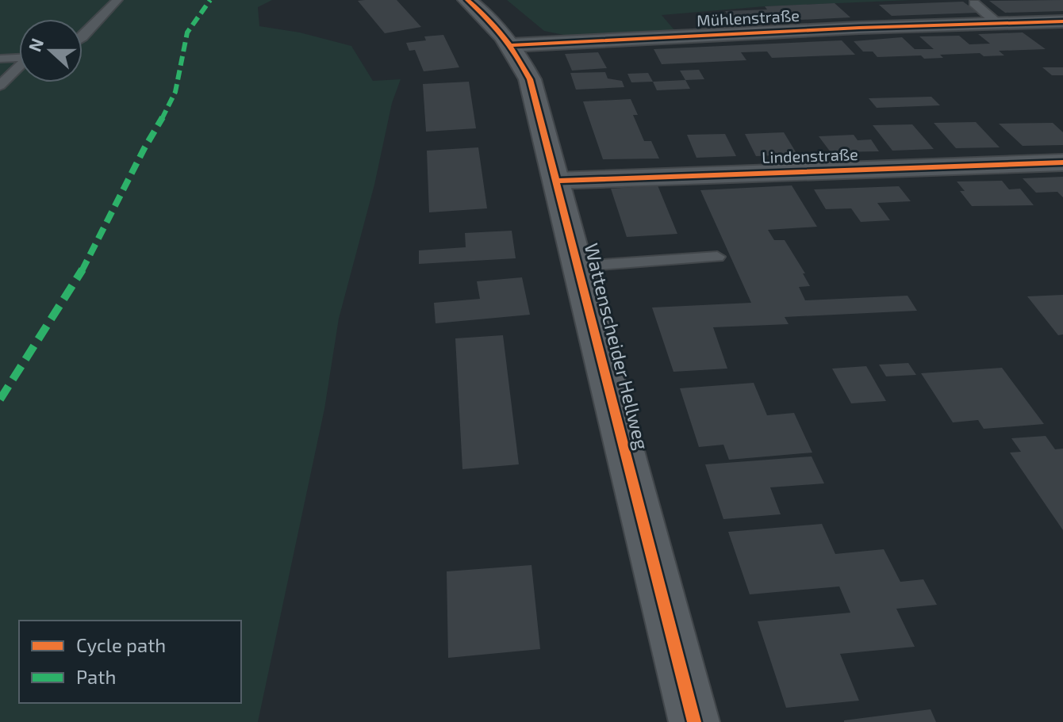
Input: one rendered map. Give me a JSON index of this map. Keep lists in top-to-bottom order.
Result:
{
  "streets": {
    "main road": ["Wattenscheider Hellweg"],
    "street": ["Mühlenstraße", "Lindenstraße"]
  },
  "crossings": [
    ["Mühlenstraße", "Wattenscheider Hellweg"],
    ["Lindenstraße", "Wattenscheider Hellweg"]
  ],
  "legend": ["Cycle path", "Path"],
  "north": "left"
}
